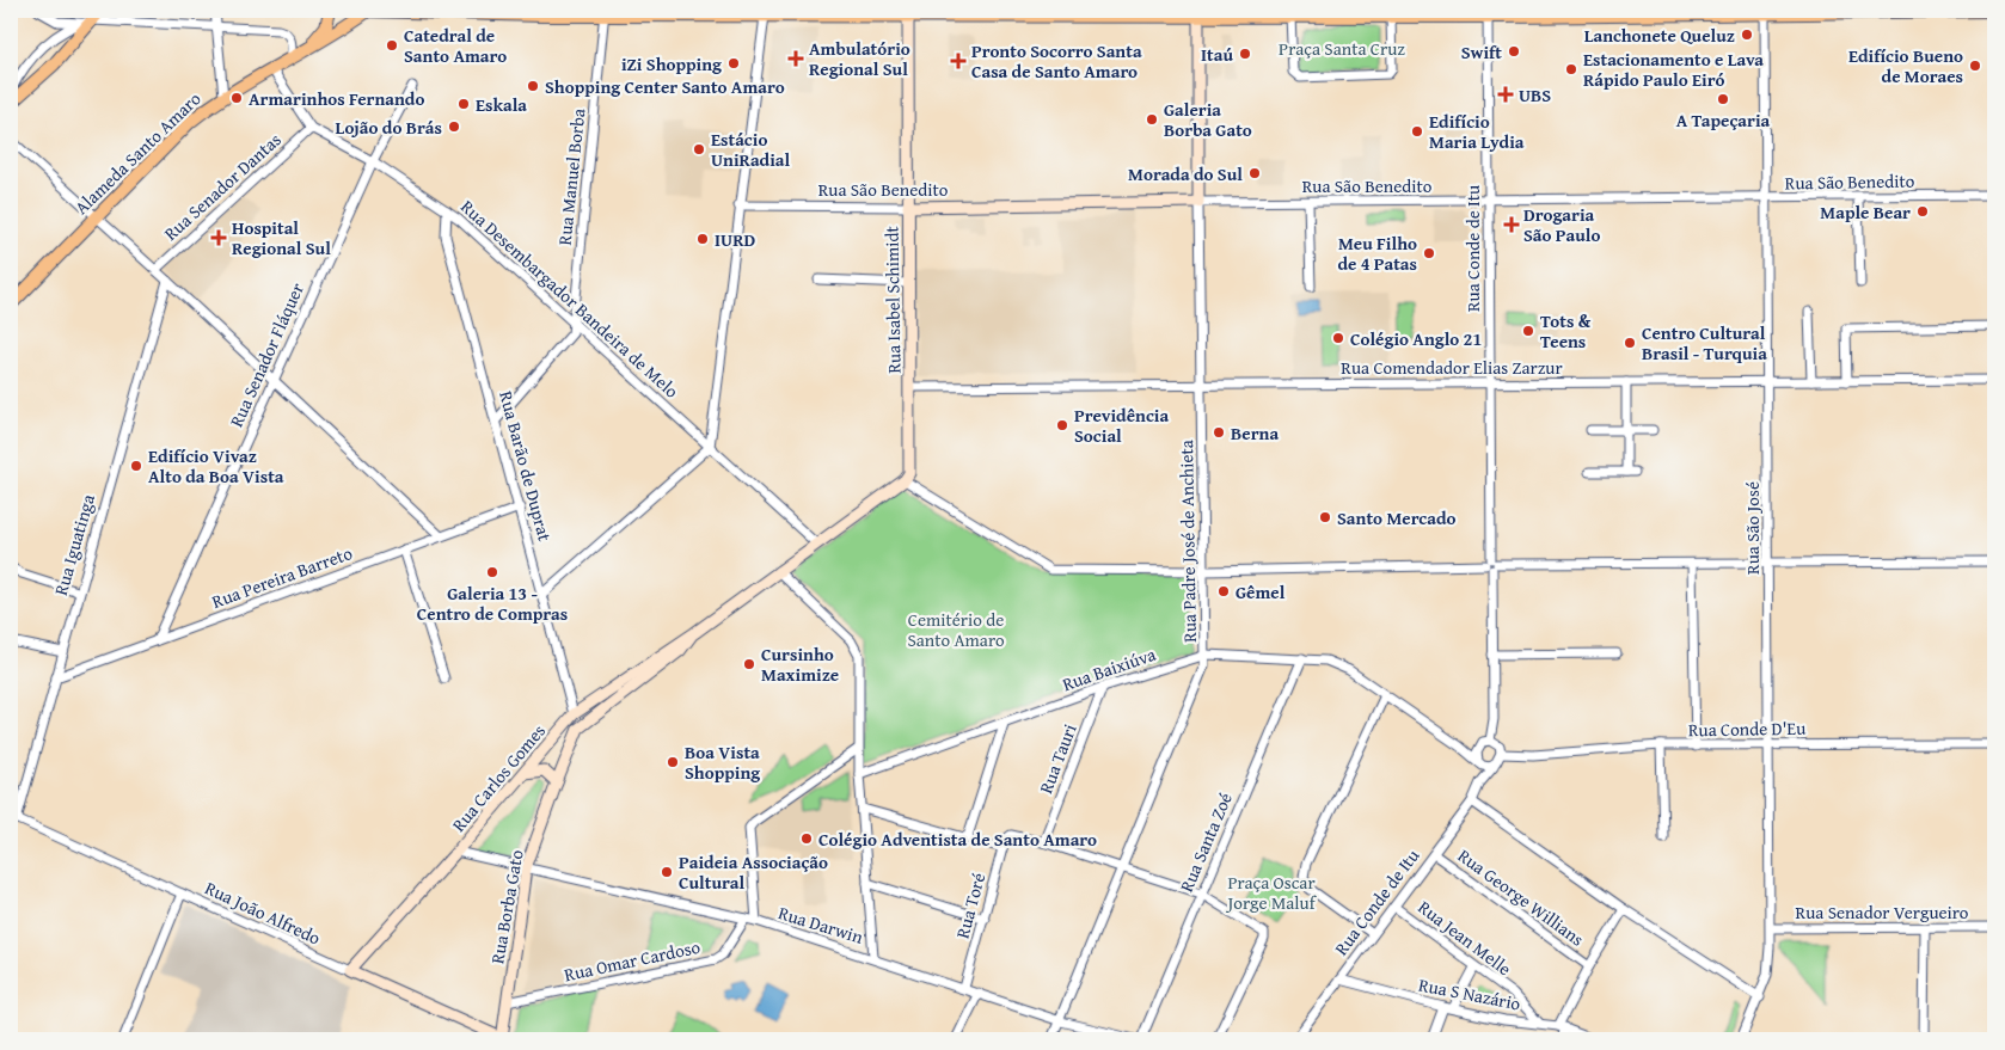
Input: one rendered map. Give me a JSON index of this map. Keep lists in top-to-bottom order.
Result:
{
  "streets": {
    "main road": ["Alameda Santo Amaro"],
    "street": [
      "Rua Manuel Borba",
      "Rua São Benedito",
      "Rua Senador Dantas",
      "Rua Conde de Itu",
      "Rua Desembargador Bandeira de Melo",
      "Rua Isabel Schimidt",
      "Rua Senador Fláquer",
      "Rua Comendador Elias Zarzur",
      "Rua Barão de Duprat",
      "Rua São José",
      "Rua Padre José de Anchieta",
      "Rua Iguatinga",
      "Rua Pereira Barreto",
      "Rua Baixiúva",
      "Rua Conde D'Eu",
      "Rua Tauri",
      "Rua Carlos Gomes",
      "Rua Santa Zoé",
      "Rua George Willians",
      "Rua Toré",
      "Rua Borba Gato",
      "Rua Senador Vergueiro",
      "Rua João Alfredo",
      "Rua Darwin",
      "Rua Jean Melle",
      "Rua Omar Cardoso",
      "Rua S Nazário"
    ]
  },
  "crossings": [
    ["Alameda Santo Amaro", "Rua Desembargador Bandeira de Melo"],
    ["Rua Manuel Borba", "Rua Desembargador Bandeira de Melo"],
    ["Rua Manuel Borba", "Rua Barão de Duprat"],
    ["Rua São Benedito", "Rua Conde de Itu"],
    ["Rua São Benedito", "Rua Isabel Schimidt"],
    ["Rua São Benedito", "Rua São José"],
    ["Rua São Benedito", "Rua Padre José de Anchieta"],
    ["Rua Senador Dantas", "Rua Desembargador Bandeira de Melo"],
    ["Rua Conde de Itu", "Rua Comendador Elias Zarzur"],
    ["Rua Conde de Itu", "Rua Conde D'Eu"],
    ["Rua Conde de Itu", "Rua George Willians"],
    ["Rua Conde de Itu", "Rua Jean Melle"],
    ["Rua Conde de Itu", "Rua S Nazário"],
    ["Rua Desembargador Bandeira de Melo", "Rua Senador Fláquer"],
    ["Rua Desembargador Bandeira de Melo", "Rua Barão de Duprat"],
    ["Rua Desembargador Bandeira de Melo", "Rua Carlos Gomes"],
    ["Rua Isabel Schimidt", "Rua Comendador Elias Zarzur"],
    ["Rua Isabel Schimidt", "Rua Carlos Gomes"],
    ["Rua Senador Fláquer", "Rua Pereira Barreto"],
    ["Rua Comendador Elias Zarzur", "Rua São José"],
    ["Rua Comendador Elias Zarzur", "Rua Padre José de Anchieta"],
    ["Rua Barão de Duprat", "Rua Pereira Barreto"],
    ["Rua Barão de Duprat", "Rua Carlos Gomes"],
    ["Rua São José", "Rua Conde D'Eu"],
    ["Rua São José", "Rua Senador Vergueiro"],
    ["Rua Padre José de Anchieta", "Rua Baixiúva"],
    ["Rua Padre José de Anchieta", "Rua Darwin"],
    ["Rua Iguatinga", "Rua Pereira Barreto"],
    ["Rua Iguatinga", "Rua João Alfredo"],
    ["Rua Baixiúva", "Rua Tauri"],
    ["Rua Baixiúva", "Rua Santa Zoé"],
    ["Rua Tauri", "Rua Toré"],
    ["Rua Carlos Gomes", "Rua Borba Gato"],
    ["Rua Carlos Gomes", "Rua João Alfredo"],
    ["Rua Carlos Gomes", "Rua Darwin"],
    ["Rua Toré", "Rua Darwin"],
    ["Rua Borba Gato", "Rua João Alfredo"],
    ["Rua Borba Gato", "Rua Darwin"],
    ["Rua Borba Gato", "Rua Omar Cardoso"],
    ["Rua Darwin", "Rua Omar Cardoso"],
    ["Rua Jean Melle", "Rua S Nazário"]
  ],
  "parks": ["Praça Santa Cruz", "Cemitério de Santo Amaro", "Praça Oscar Jorge Maluf"],
  "places": {
    "other": [
      "Lanchonete Queluz",
      "Catedral de Santo Amaro",
      "Swift",
      "Itaú",
      "iZi Shopping",
      "Edifício Bueno de Moraes",
      "Estacionamento e Lava Rápido Paulo Eiró",
      "Shopping Center Santo Amaro",
      "Armarinhos Fernando",
      "A Tapeçaria",
      "Eskala",
      "Galeria Borba Gato",
      "Lojão do Brás",
      "Edifício Maria Lydia",
      "Estácio UniRadial",
      "Morada do Sul",
      "Maple Bear",
      "IURD",
      "Meu Filho de 4 Patas",
      "Tots & Teens",
      "Colégio Anglo 21",
      "Centro Cultural Brasil - Turquia",
      "Previdência Social",
      "Berna",
      "Edifício Vivaz Alto da Boa Vista",
      "Santo Mercado",
      "Galeria 13 - Centro de Compras",
      "Gêmel",
      "Cursinho Maximize",
      "Boa Vista Shopping",
      "Colégio Adventista de Santo Amaro",
      "Paideia Associação Cultural"
    ],
    "health": [
      "Ambulatório Regional Sul",
      "Pronto Socorro Santa Casa de Santo Amaro",
      "UBS",
      "Drogaria São Paulo",
      "Hospital Regional Sul"
    ]
  }
}
